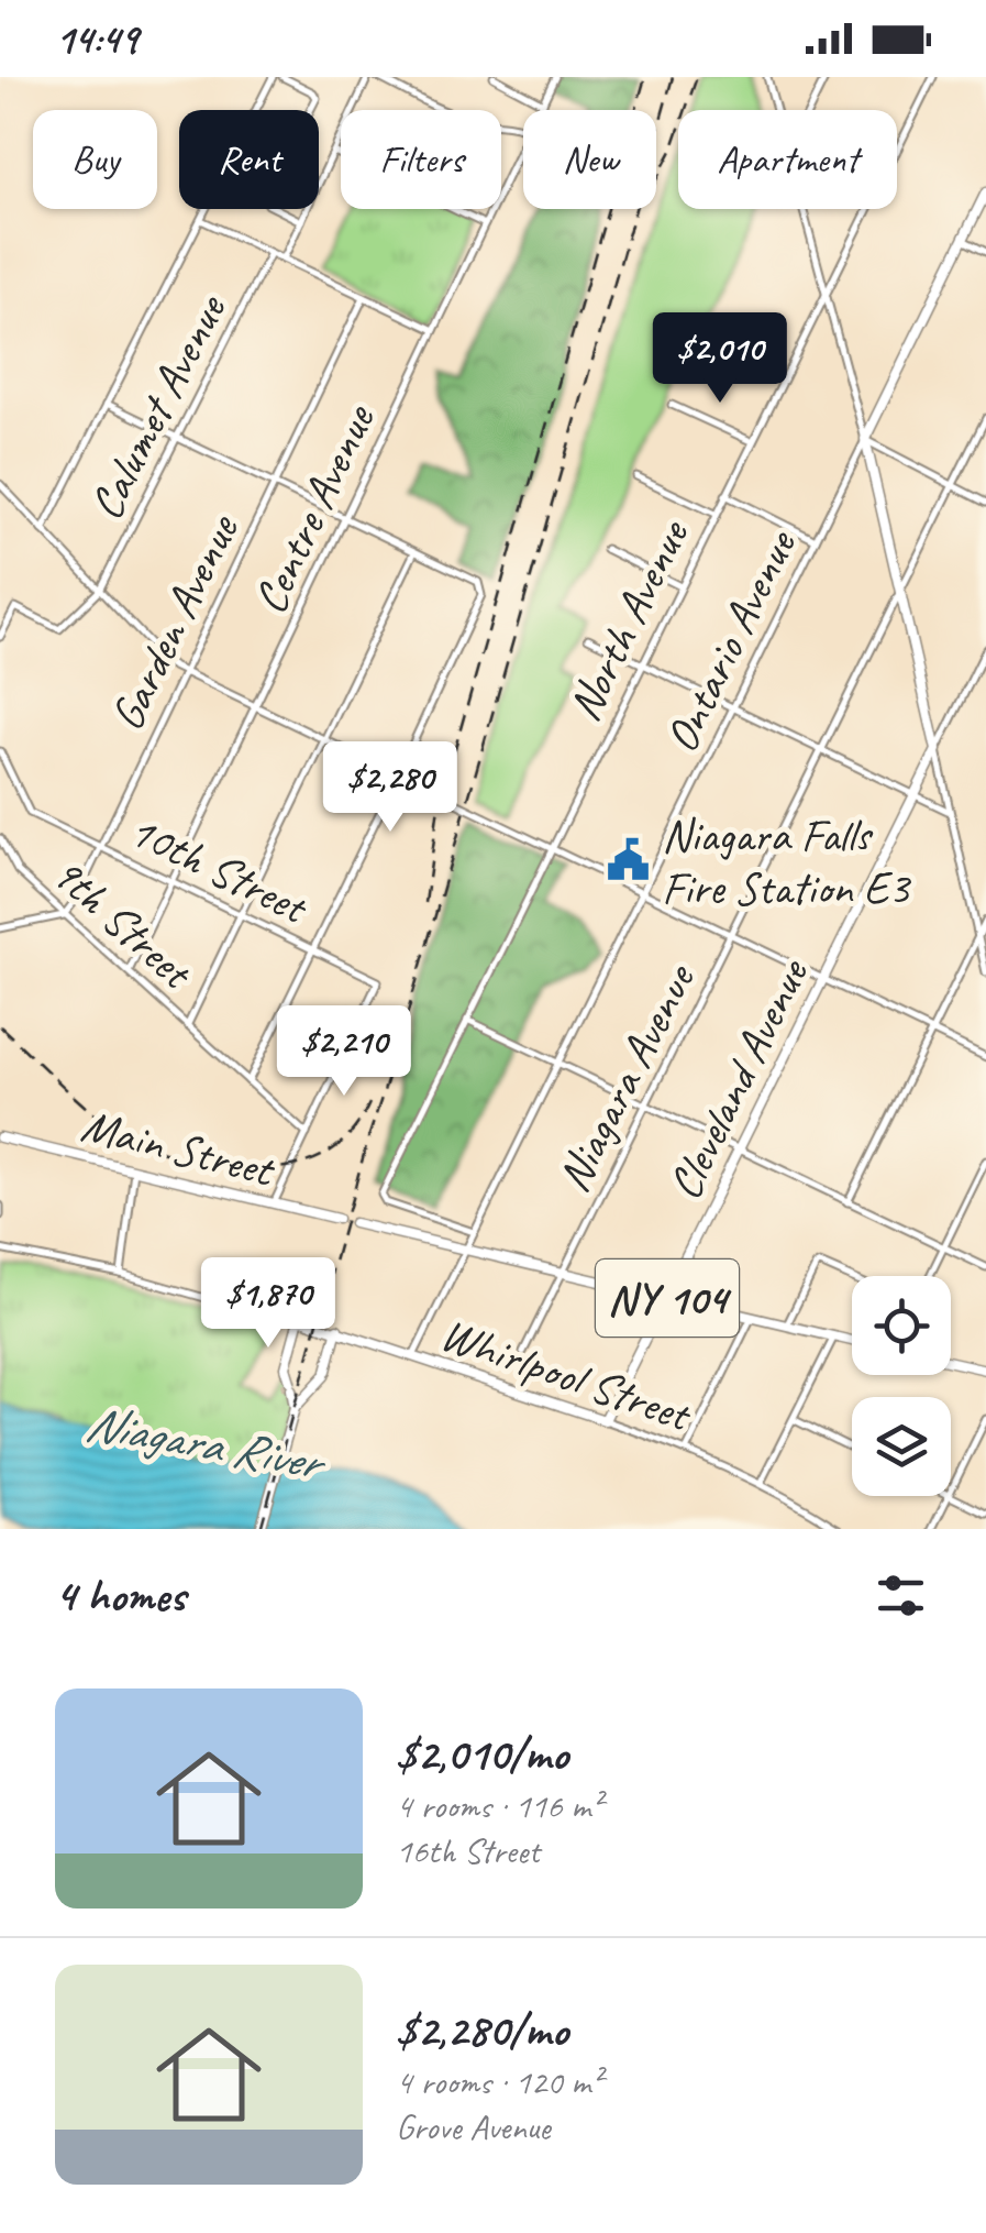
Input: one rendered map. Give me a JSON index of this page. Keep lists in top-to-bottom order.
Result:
{
  "streets": {
    "main road": [
      "Ontario Avenue",
      "Cleveland Avenue",
      "Main Street",
      "NY 104",
      "Whirlpool Street"
    ],
    "street": [
      "Calumet Avenue",
      "Centre Avenue",
      "North Avenue",
      "Garden Avenue",
      "10th Street",
      "9th Street",
      "Niagara Avenue"
    ]
  },
  "crossings": [
    ["Centre Avenue", "10th Street"],
    ["Centre Avenue", "9th Street"],
    ["North Avenue", "Ontario Avenue"],
    ["Garden Avenue", "10th Street"],
    ["Garden Avenue", "9th Street"],
    ["Ontario Avenue", "NY 104"],
    ["Ontario Avenue", "Whirlpool Street"],
    ["10th Street", "9th Street"],
    ["Niagara Avenue", "NY 104"],
    ["Cleveland Avenue", "NY 104"],
    ["Cleveland Avenue", "Whirlpool Street"]
  ],
  "water": ["Niagara River"],
  "places": {
    "public building": ["Niagara Falls Fire Station E3"]
  },
  "page": {
    "status": "14:49",
    "chip": [
      "Buy",
      "Rent",
      "Filters",
      "New",
      "Apartment"
    ],
    "price": [
      "$2,010",
      "$2,280",
      "$2,210",
      "$1,870"
    ],
    "heading": "4 homes",
    "list": [
      {
        "name": "$2,010/mo",
        "note": "4 rooms · 116 m² · 16th Street"
      },
      {
        "name": "$2,280/mo",
        "note": "4 rooms · 120 m² · Grove Avenue"
      }
    ]
  }
}
